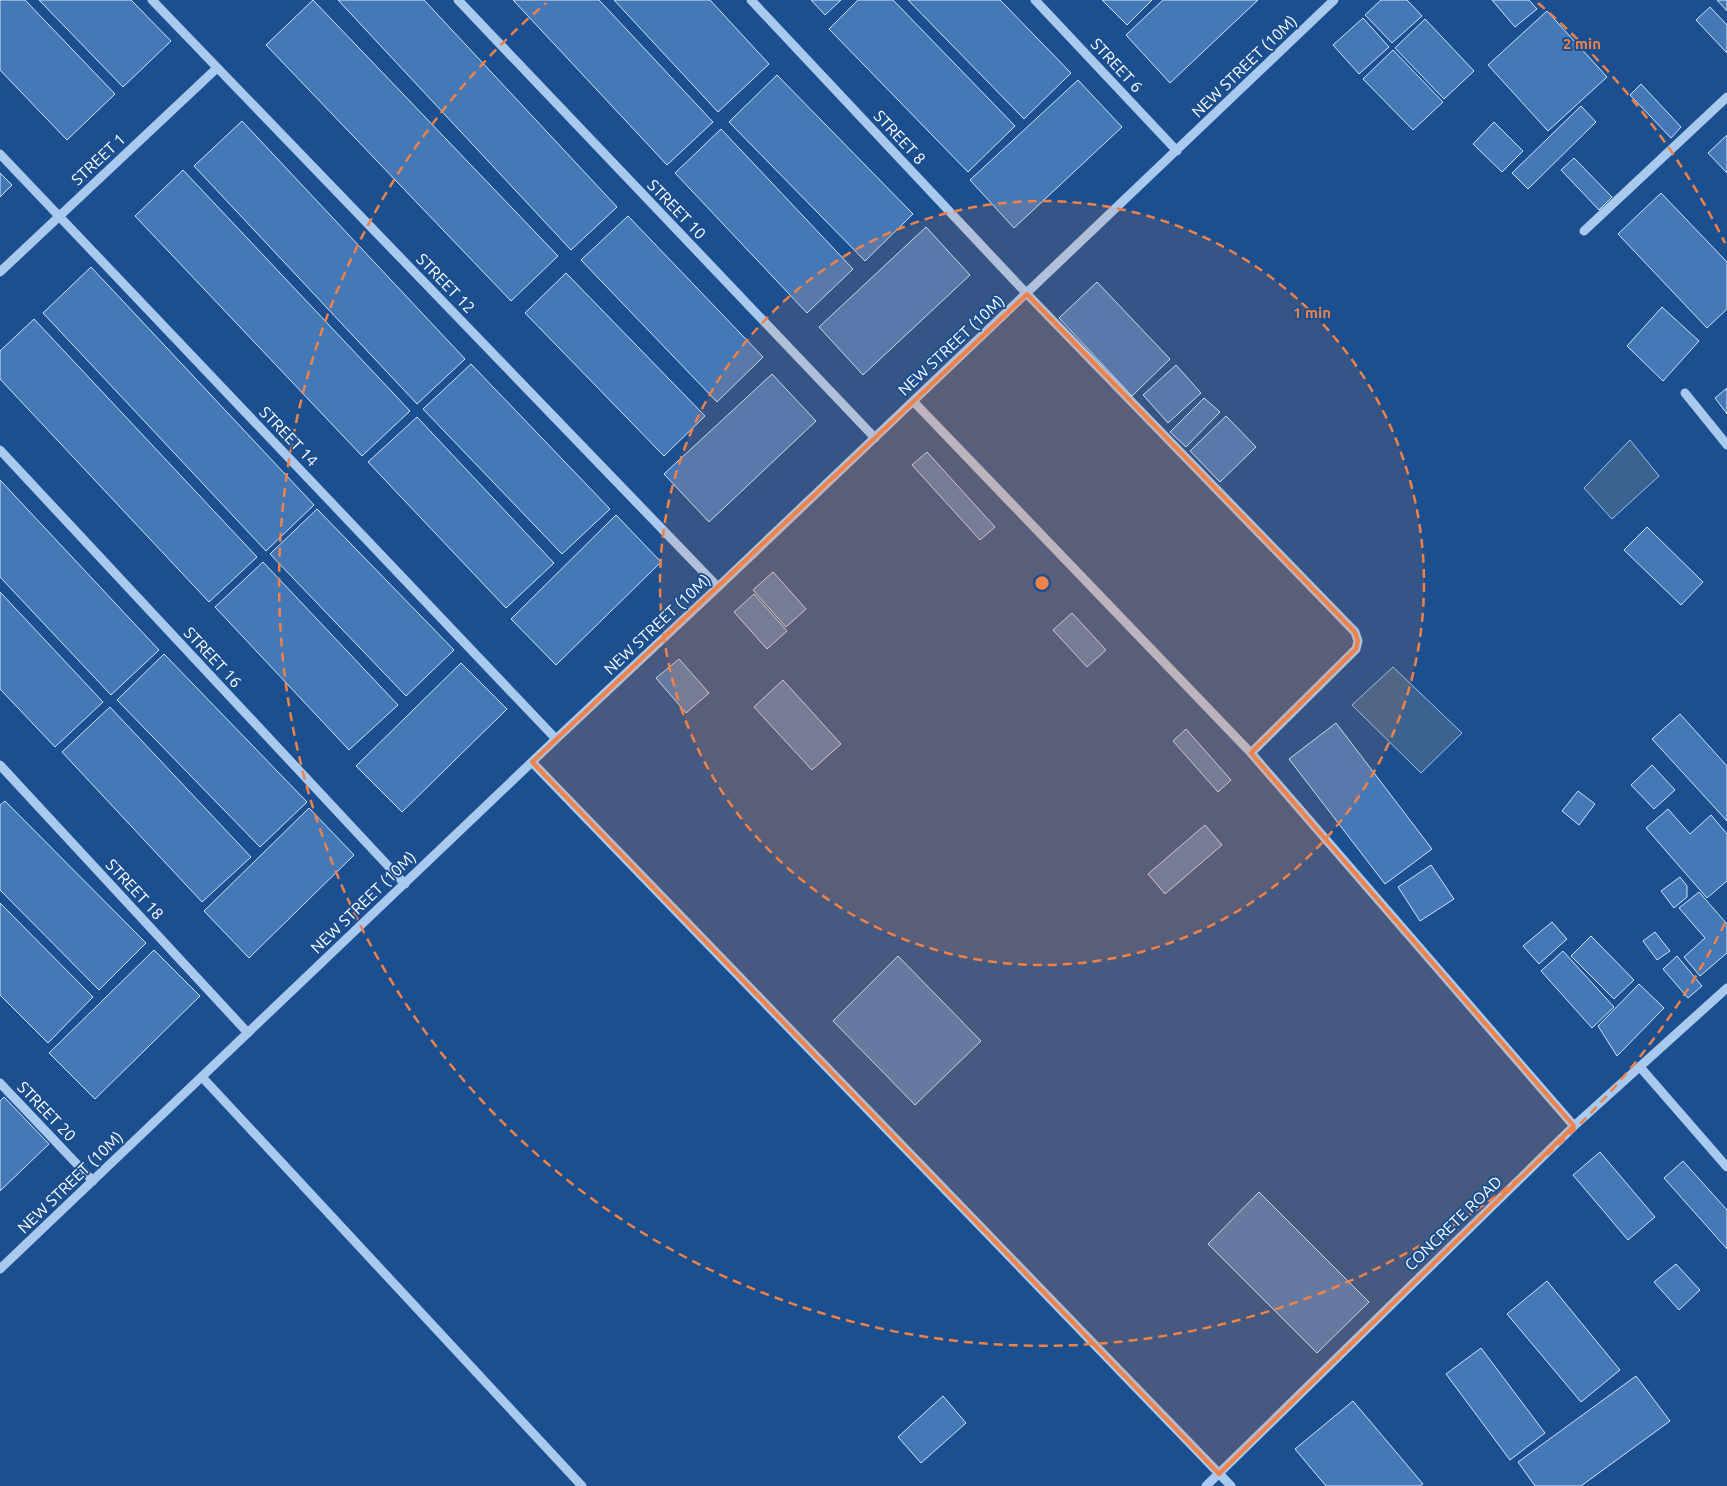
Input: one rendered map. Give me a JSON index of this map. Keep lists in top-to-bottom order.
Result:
{
  "streets": {
    "street": [
      "STREET 6",
      "NEW STREET (10M)",
      "STREET 8",
      "STREET 1",
      "STREET 10",
      "STREET 12",
      "STREET 14",
      "STREET 16",
      "STREET 18",
      "STREET 20",
      "CONCRETE ROAD"
    ]
  },
  "crossings": [
    ["STREET 6", "NEW STREET (10M)"],
    ["NEW STREET (10M)", "STREET 8"],
    ["NEW STREET (10M)", "STREET 10"],
    ["NEW STREET (10M)", "STREET 12"],
    ["NEW STREET (10M)", "STREET 14"],
    ["NEW STREET (10M)", "STREET 16"],
    ["NEW STREET (10M)", "STREET 18"],
    ["NEW STREET (10M)", "STREET 20"],
    ["STREET 1", "STREET 12"],
    ["STREET 1", "STREET 14"]
  ],
  "rings": ["2 min", "1 min"]
}
